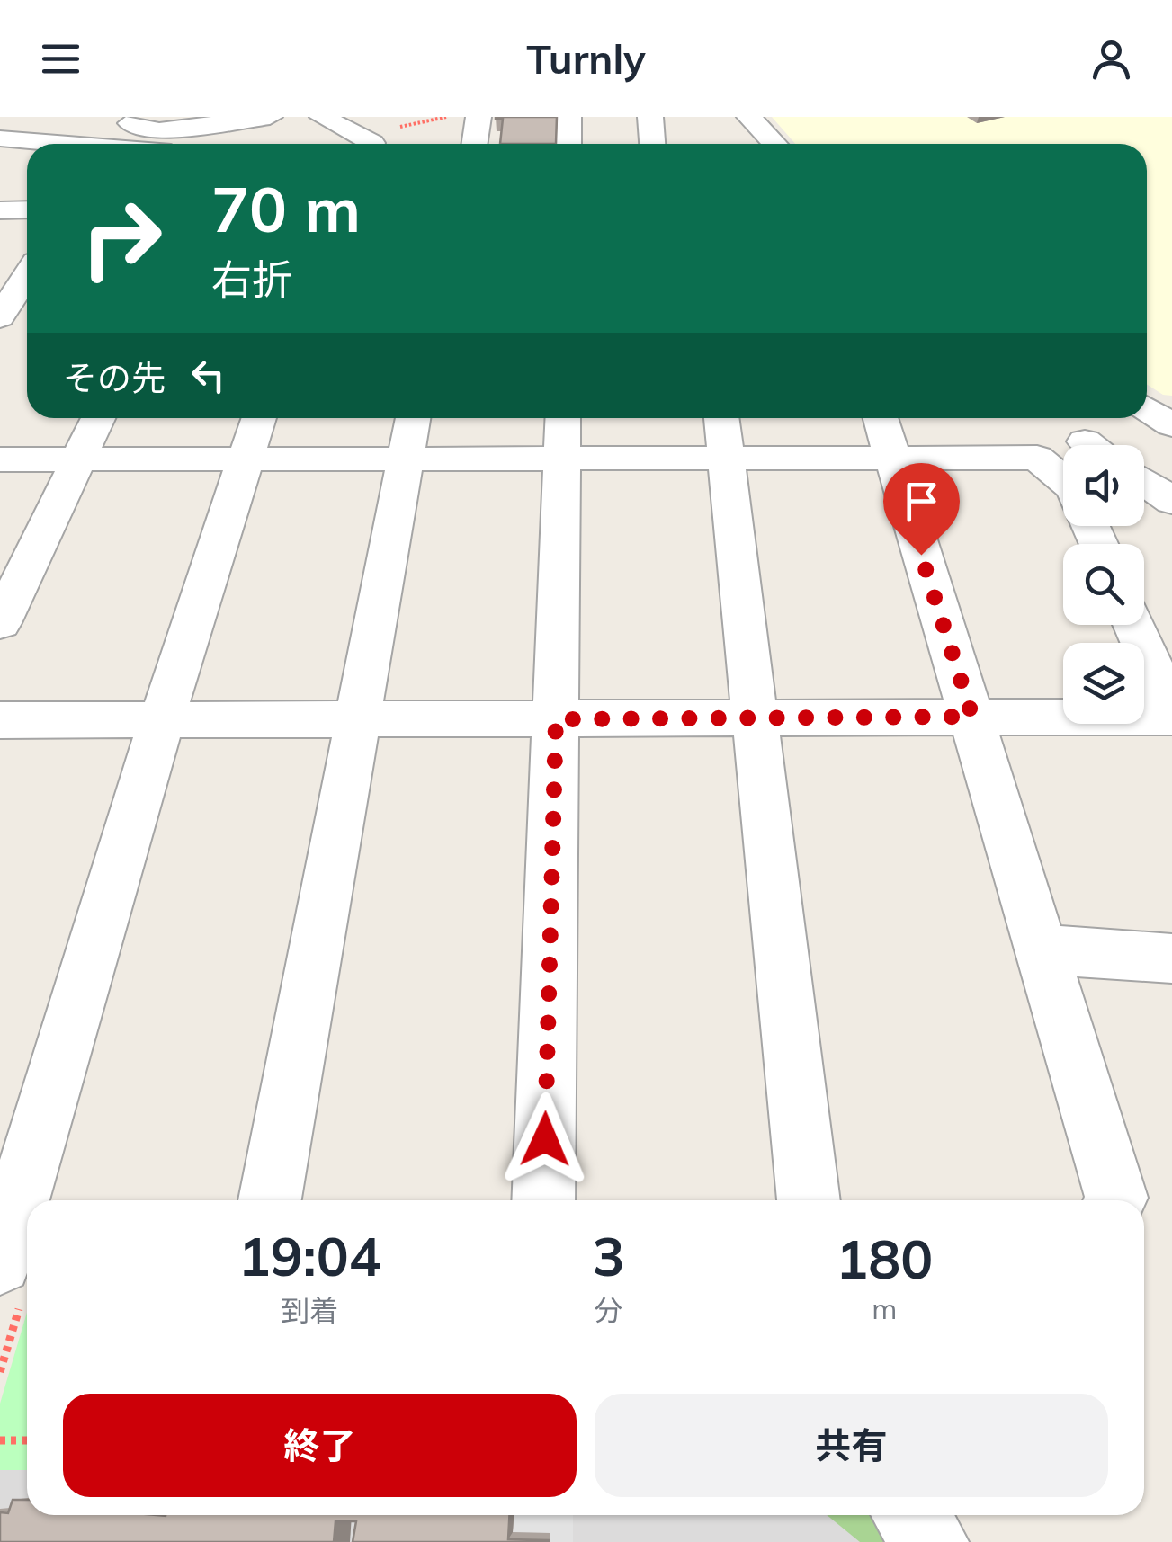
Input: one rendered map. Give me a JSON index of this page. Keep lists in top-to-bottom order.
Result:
{
  "page": {
    "header": "Turnly",
    "turn": ["70 m", "右折"],
    "then": "その先",
    "eta": [
      "19:04",
      "到着",
      "3",
      "分",
      "180",
      "m"
    ],
    "buttons": ["終了", "共有"]
  }
}
